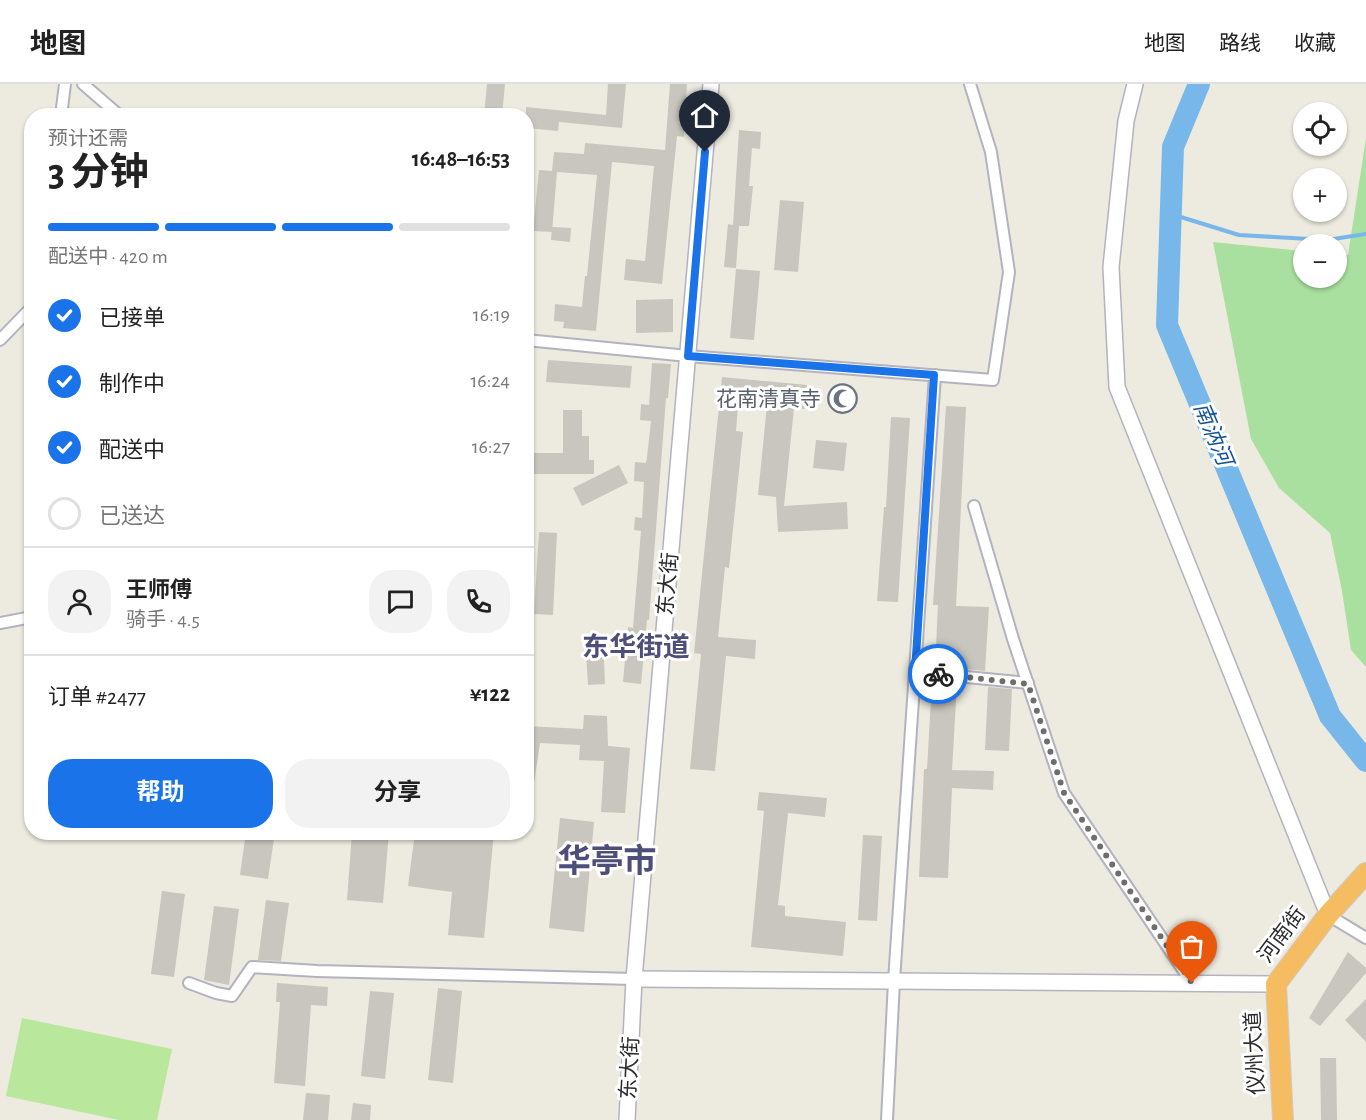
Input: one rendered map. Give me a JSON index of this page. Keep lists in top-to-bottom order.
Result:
{
  "streets": {
    "highway": ["河南街", "仪州大道"],
    "street": ["东大街"]
  },
  "crossings": [
    ["河南街", "仪州大道"]
  ],
  "districts": ["东华街道", "华亭市"],
  "water": ["南汭河"],
  "places": {
    "mosque": ["花南清真寺"]
  },
  "page": {
    "header": "地图",
    "nav": ["地图", "路线", "收藏"],
    "map_buttons": ["+", "−"],
    "heading": ["3 分钟", "预计还需", "16:48–16:53"],
    "panel": [
      "王师傅",
      "骑手 · 4.5",
      "订单 #2477",
      "¥122"
    ],
    "bar": "配送中 · 420 m",
    "list": [
      ["已接单", "16:19"],
      ["制作中", "16:24"],
      ["配送中", "16:27"],
      "已送达"
    ],
    "buttons": ["帮助", "分享"]
  }
}
